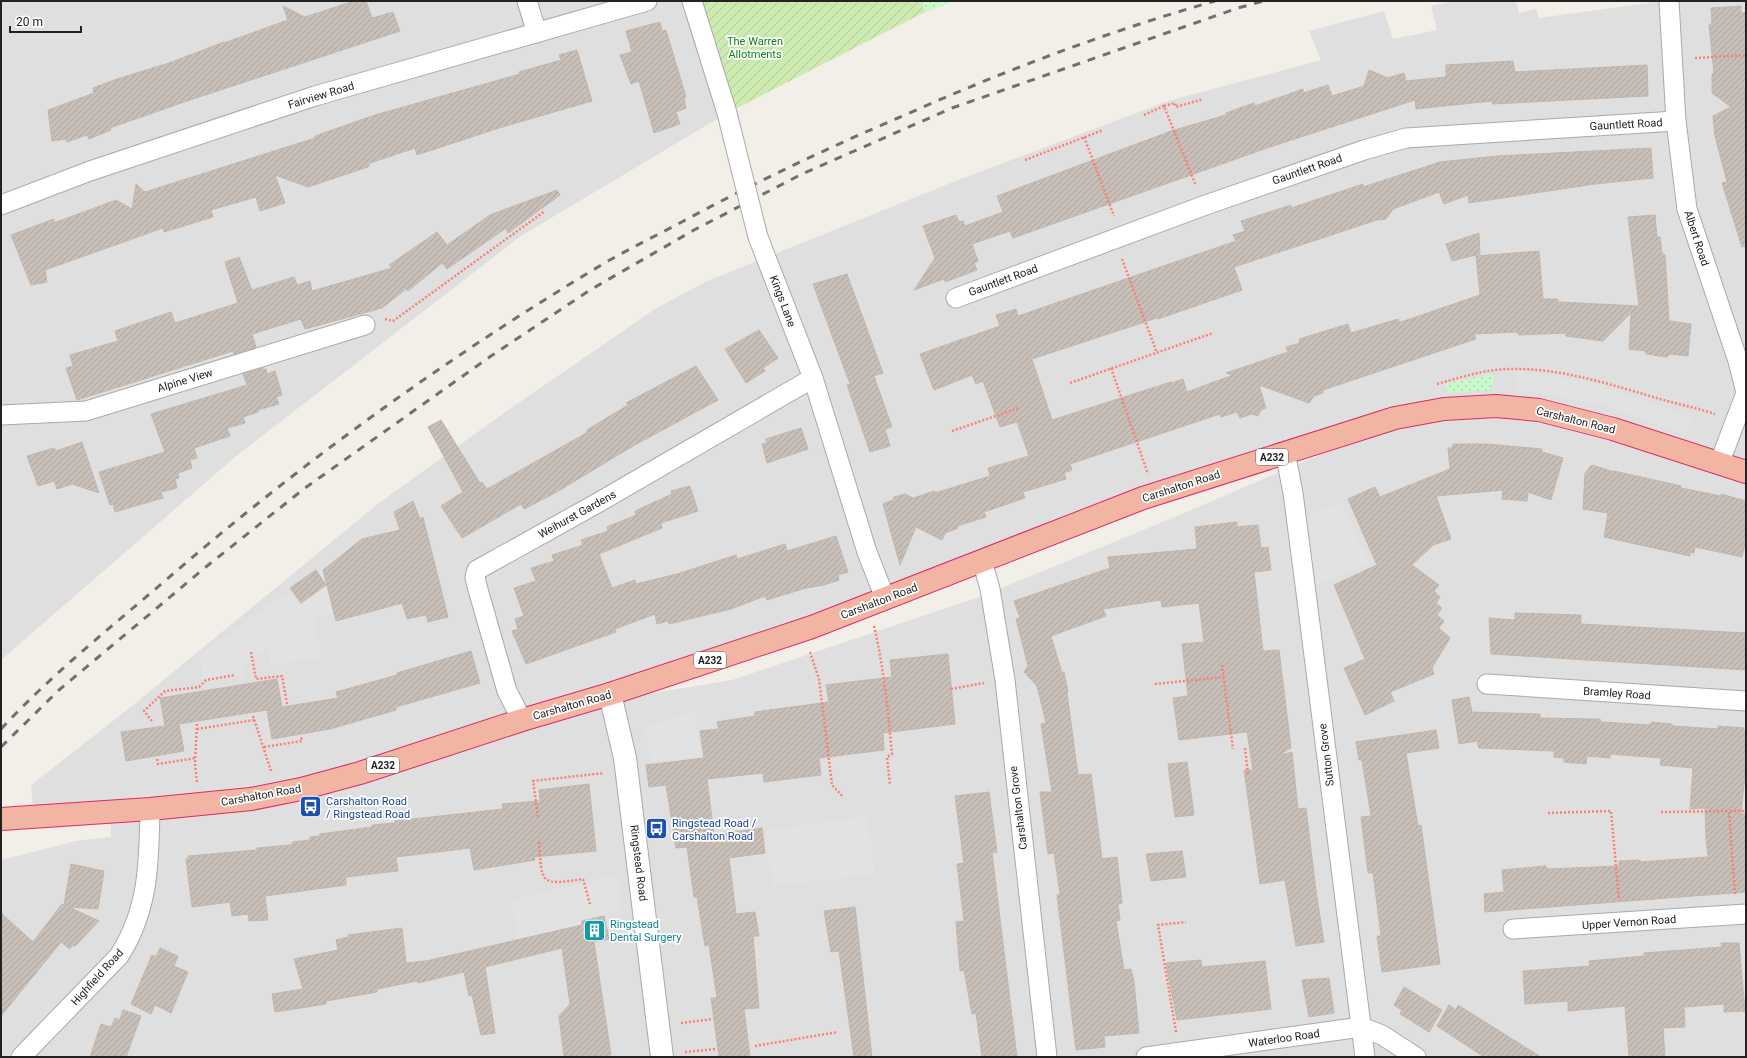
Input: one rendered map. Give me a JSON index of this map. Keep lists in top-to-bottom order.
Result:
{
  "streets": {
    "highway": ["Carshalton Road", "A232"],
    "street": [
      "Fairview Road",
      "Gauntlett Road",
      "Albert Road",
      "Kings Lane",
      "Alpine View",
      "Weihurst Gardens",
      "Bramley Road",
      "Sutton Grove",
      "Carshalton Grove",
      "Ringstead Road",
      "Upper Vernon Road",
      "Highfield Road",
      "Waterloo Road"
    ]
  },
  "crossings": [
    ["Gauntlett Road", "Albert Road"],
    ["Albert Road", "Carshalton Road"],
    ["Kings Lane", "Carshalton Road"],
    ["Kings Lane", "Weihurst Gardens"],
    ["Carshalton Road", "Weihurst Gardens"],
    ["Carshalton Road", "Sutton Grove"],
    ["Carshalton Road", "Carshalton Grove"],
    ["Carshalton Road", "Ringstead Road"],
    ["Carshalton Road", "Highfield Road"],
    ["Sutton Grove", "Waterloo Road"]
  ],
  "parks": ["The Warren Allotments"],
  "places": {
    "bus stop": ["Carshalton Road / Ringstead Road", "Ringstead Road / Carshalton Road"],
    "building": ["Ringstead Dental Surgery"]
  },
  "scale_bar": "20 m"
}
